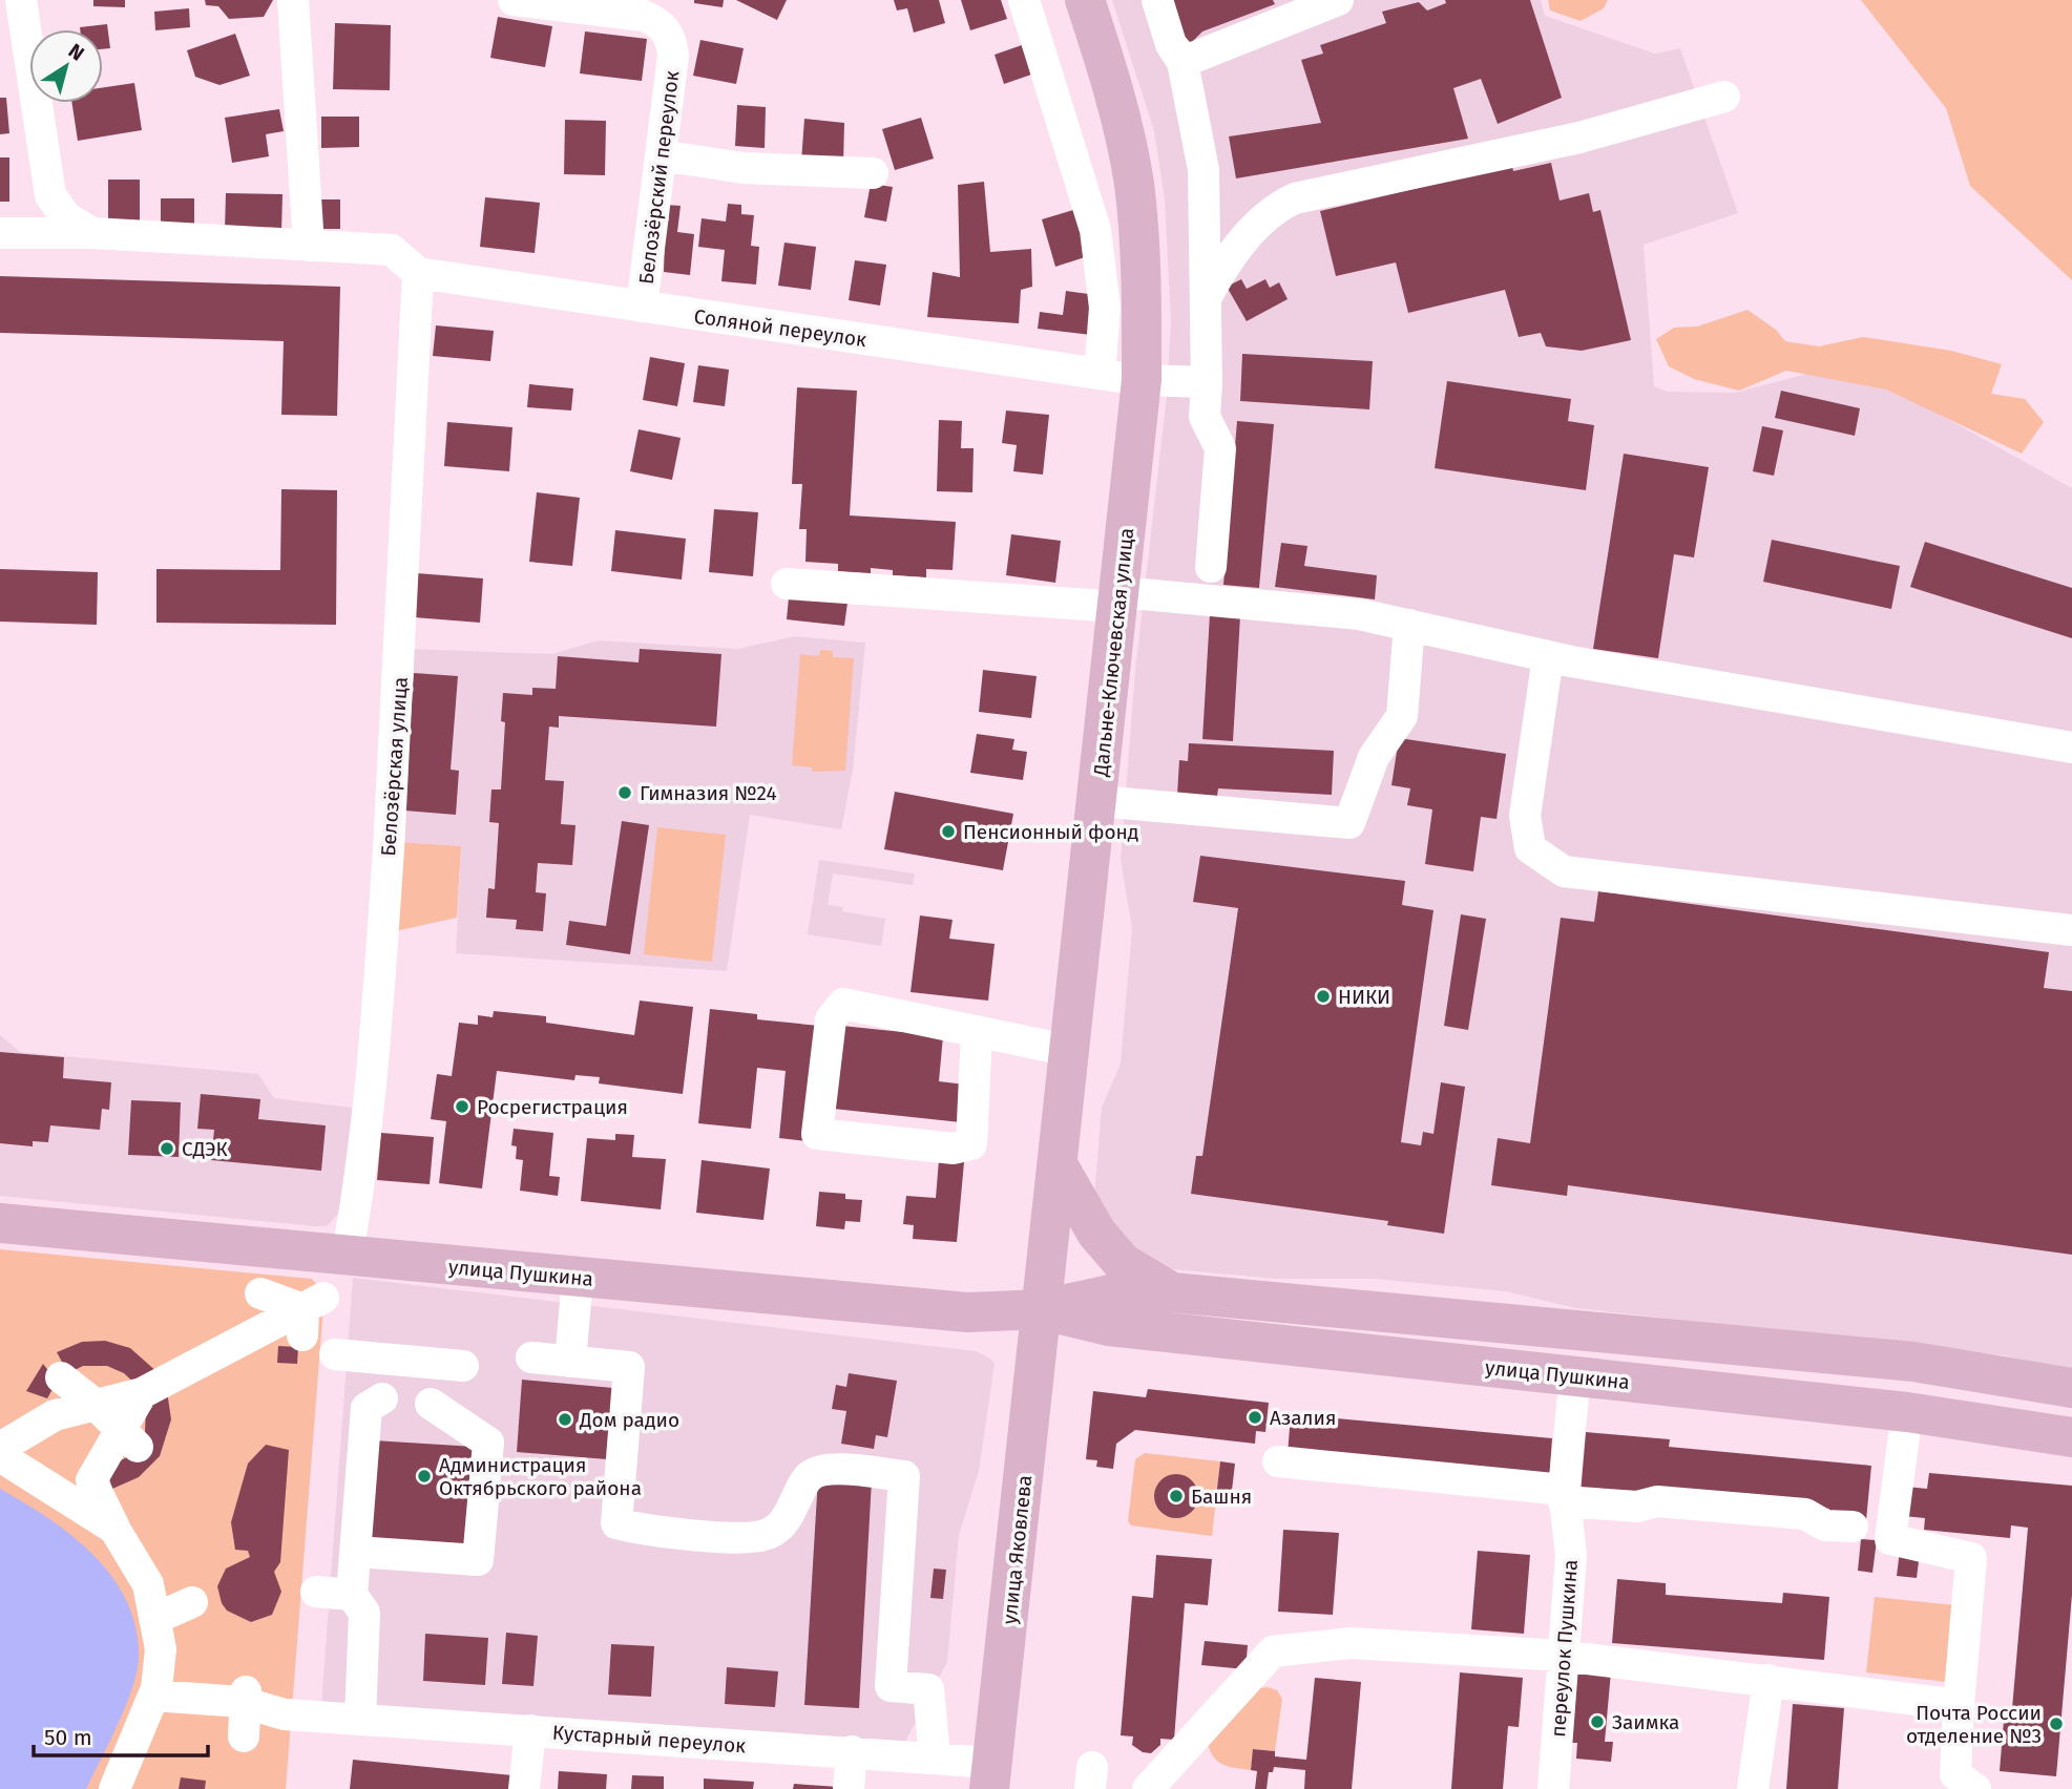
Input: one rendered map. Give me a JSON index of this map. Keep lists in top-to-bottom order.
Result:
{
  "streets": {
    "main road": ["Дальне-Ключевская улица", "улица Пушкина", "улица Яковлева"],
    "street": [
      "Белозёрский переулок",
      "Соляной переулок",
      "Белозёрская улица",
      "переулок Пушкина",
      "Кустарный переулок"
    ]
  },
  "crossings": [
    ["Белозёрский переулок", "Соляной переулок"],
    ["Соляной переулок", "Дальне-Ключевская улица"],
    ["Соляной переулок", "Белозёрская улица"],
    ["Дальне-Ключевская улица", "улица Пушкина"],
    ["Дальне-Ключевская улица", "улица Яковлева"],
    ["Белозёрская улица", "улица Пушкина"],
    ["улица Пушкина", "улица Яковлева"],
    ["улица Пушкина", "переулок Пушкина"],
    ["улица Яковлева", "Кустарный переулок"]
  ],
  "places": [
    "Гимназия №24",
    "Пенсионный фонд",
    "НИКИ",
    "Росрегистрация",
    "СДЭК",
    "Азалия",
    "Дом радио",
    "Администрация Октябрьского района",
    "Башня",
    "Заимка",
    "Почта России отделение №3"
  ],
  "scale_bar": "50 m",
  "north": "top right"
}
